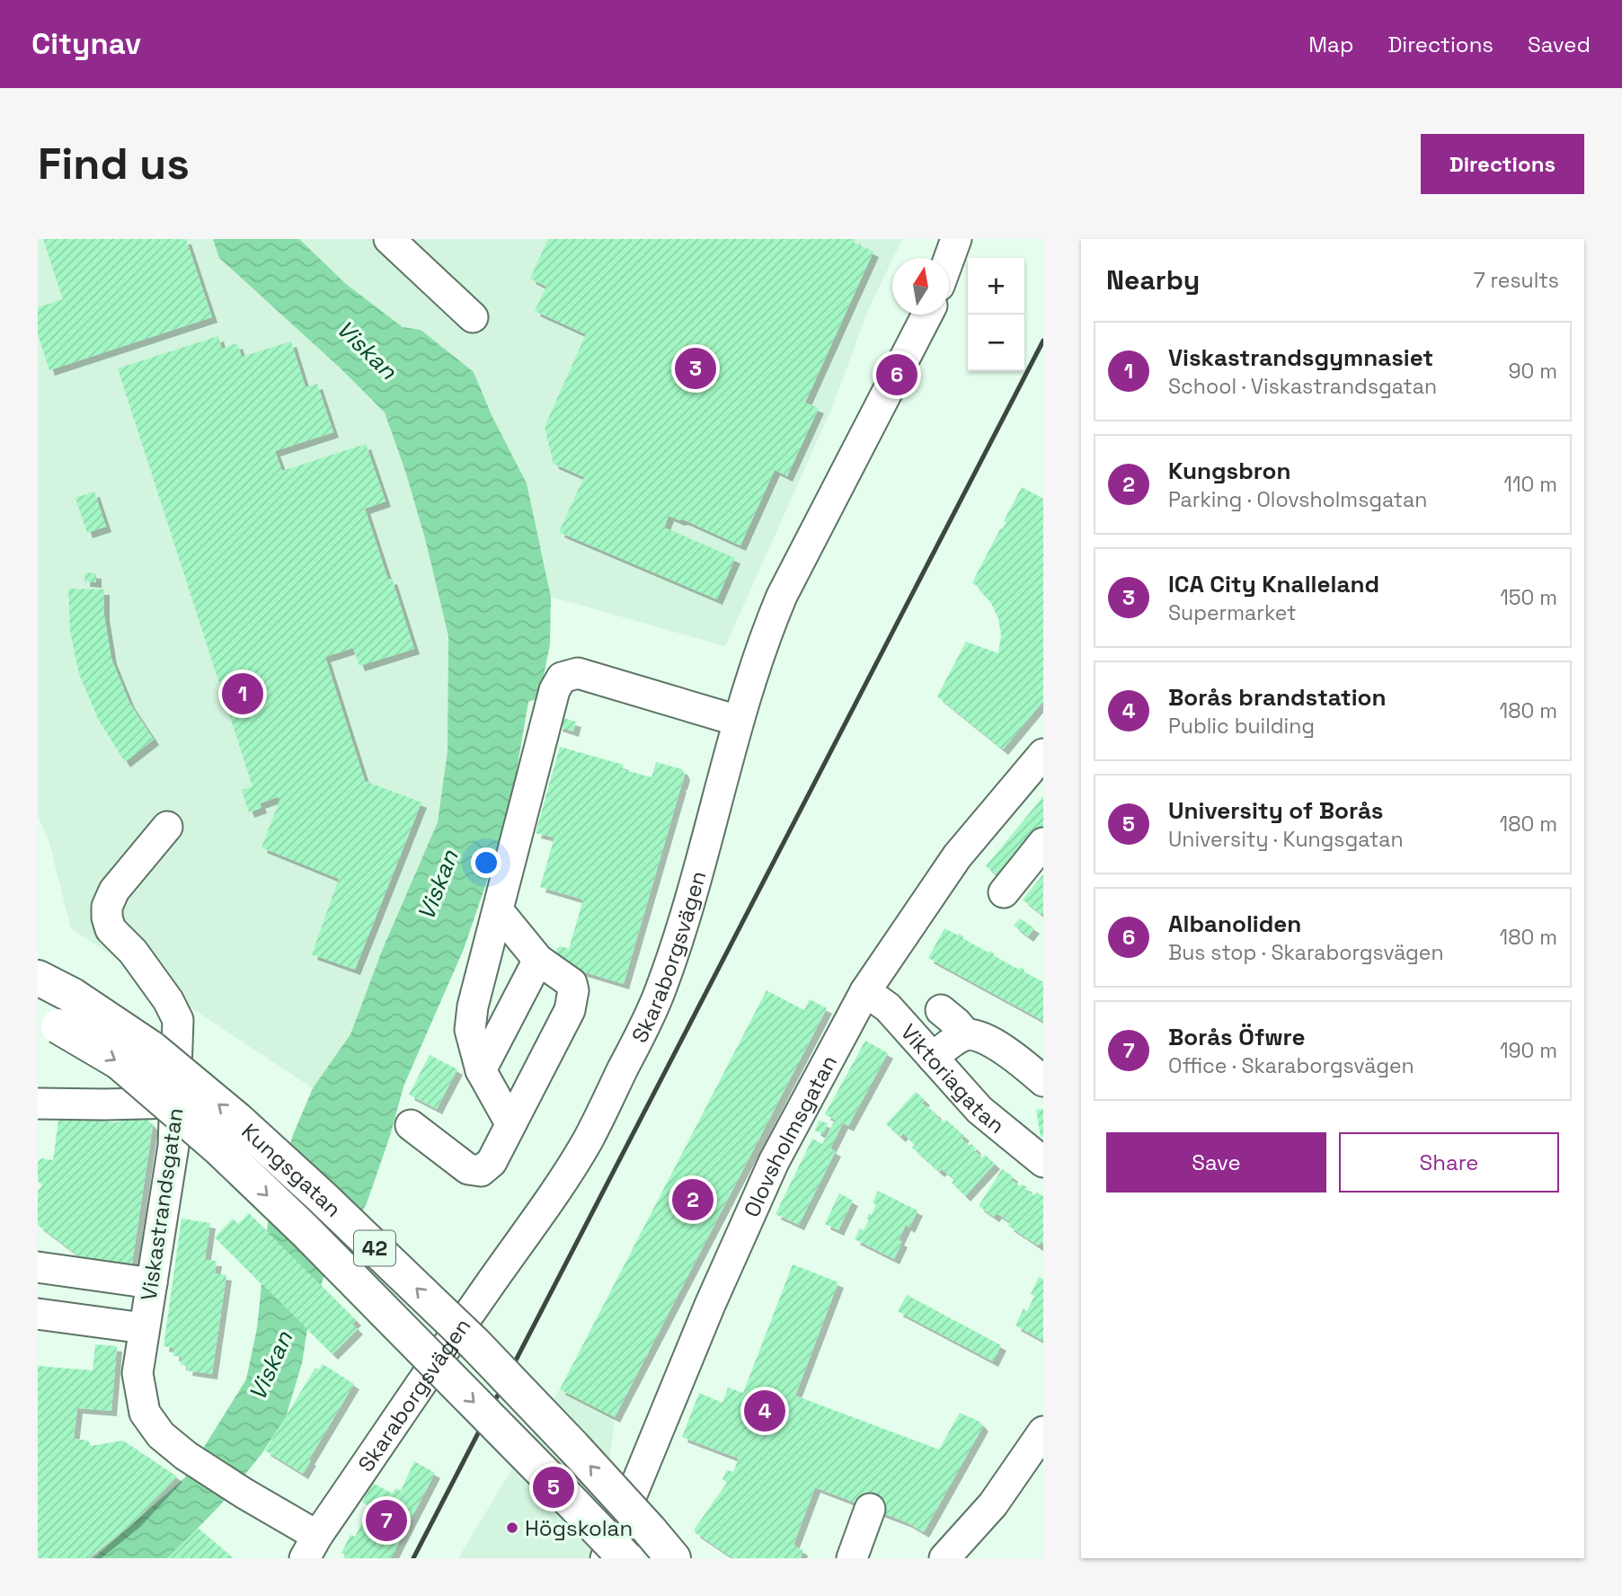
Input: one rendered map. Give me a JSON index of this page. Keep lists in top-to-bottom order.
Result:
{
  "streets": {
    "main road": ["Kungsgatan", "42"],
    "street": [
      "Skaraborgsvägen",
      "Viktoriagatan",
      "Olovsholmsgatan",
      "Viskastrandsgatan"
    ]
  },
  "crossings": [
    ["Skaraborgsvägen", "Viskastrandsgatan"],
    ["Viktoriagatan", "Olovsholmsgatan"]
  ],
  "water": ["Viskan"],
  "places": ["Högskolan"],
  "north": "top",
  "page": {
    "header": "Citynav",
    "nav": ["Map", "Directions", "Saved"],
    "buttons": [
      "Directions",
      ["Save", "Share"]
    ],
    "title": "Find us",
    "heading": ["Nearby", "7 results"],
    "map_buttons": ["+", "−"],
    "list": [
      {
        "mark": "1",
        "name": "Viskastrandsgymnasiet",
        "note": "School · Viskastrandsgatan",
        "value": "90 m"
      },
      {
        "mark": "2",
        "name": "Kungsbron",
        "note": "Parking · Olovsholmsgatan",
        "value": "110 m"
      },
      {
        "mark": "3",
        "name": "ICA City Knalleland",
        "note": "Supermarket",
        "value": "150 m"
      },
      {
        "mark": "4",
        "name": "Borås brandstation",
        "note": "Public building",
        "value": "180 m"
      },
      {
        "mark": "5",
        "name": "University of Borås",
        "note": "University · Kungsgatan",
        "value": "180 m"
      },
      {
        "mark": "6",
        "name": "Albanoliden",
        "note": "Bus stop · Skaraborgsvägen",
        "value": "180 m"
      },
      {
        "mark": "7",
        "name": "Borås Öfwre",
        "note": "Office · Skaraborgsvägen",
        "value": "190 m"
      }
    ],
    "pins": [
      "3",
      "6",
      "1",
      "2",
      "4",
      "5",
      "7"
    ]
  }
}
